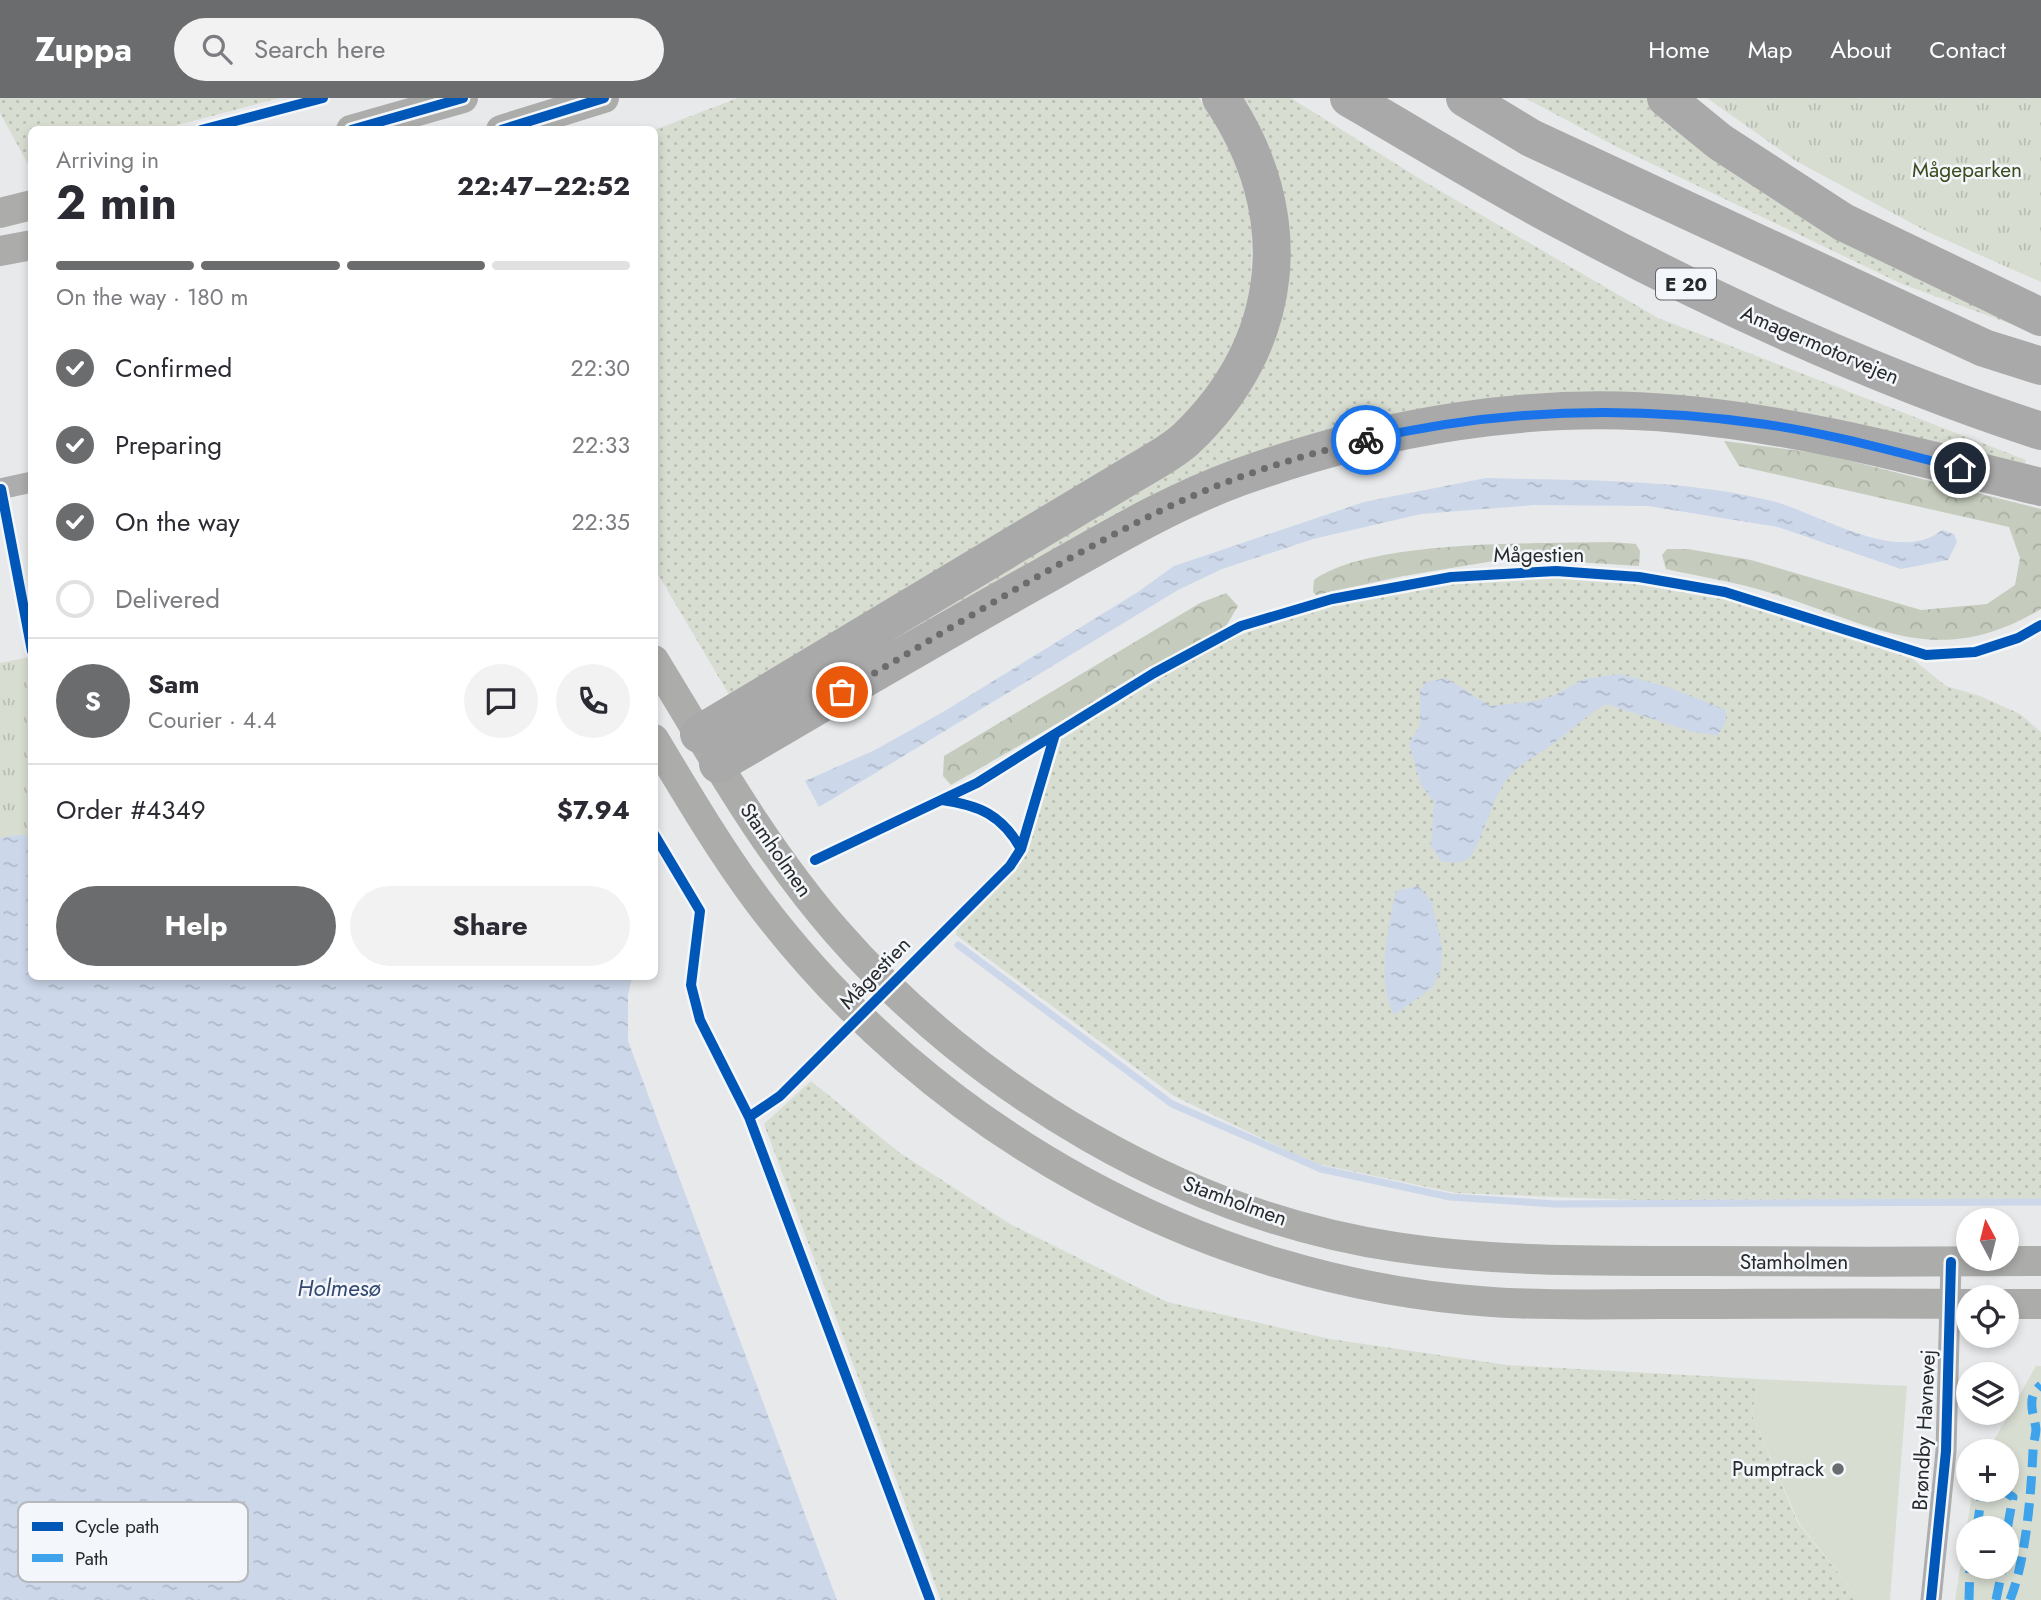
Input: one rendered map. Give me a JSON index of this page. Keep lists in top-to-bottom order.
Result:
{
  "streets": {
    "highway": ["E 20", "Amagermotorvejen"],
    "street": ["Stamholmen", "Brøndby Havnevej"],
    "cycle path": ["Mågestien"]
  },
  "crossings": [
    ["Stamholmen", "Brøndby Havnevej"]
  ],
  "water": ["Holmesø"],
  "parks": ["Mågeparken"],
  "places": ["Pumptrack"],
  "legend": ["Cycle path", "Path"],
  "north": "top",
  "page": {
    "header": "Zuppa",
    "search": "Search here",
    "nav": [
      "Home",
      "Map",
      "About",
      "Contact"
    ],
    "heading": ["2 min", "Arriving in", "22:47–22:52"],
    "panel": [
      "Sam",
      "Courier · 4.4",
      "Order #4349",
      "$7.94"
    ],
    "bar": "On the way · 180 m",
    "list": [
      ["Confirmed", "22:30"],
      ["Preparing", "22:33"],
      ["On the way", "22:35"],
      "Delivered"
    ],
    "round": "S",
    "buttons": ["Help", "Share"],
    "map_buttons": ["+", "−"]
  }
}
